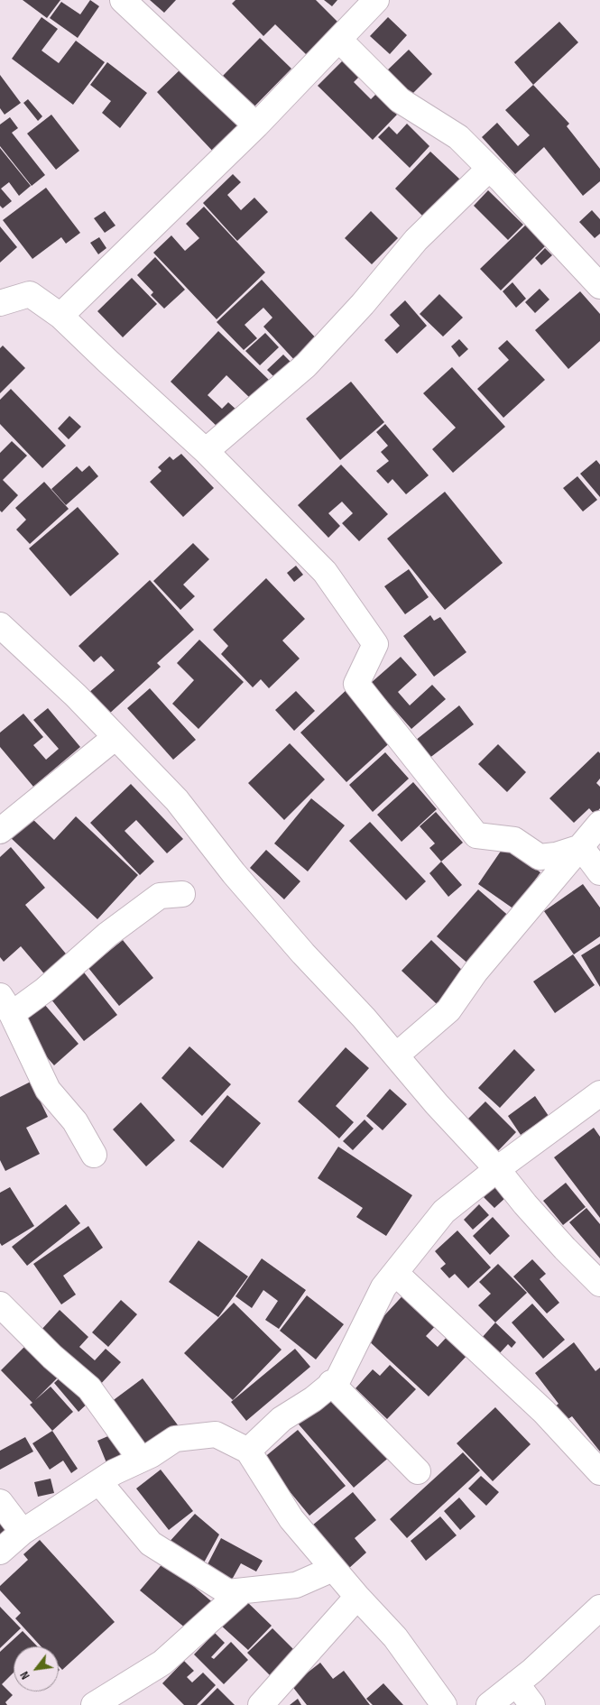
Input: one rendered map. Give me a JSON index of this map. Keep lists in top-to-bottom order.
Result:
{
  "north": "bottom left"
}
